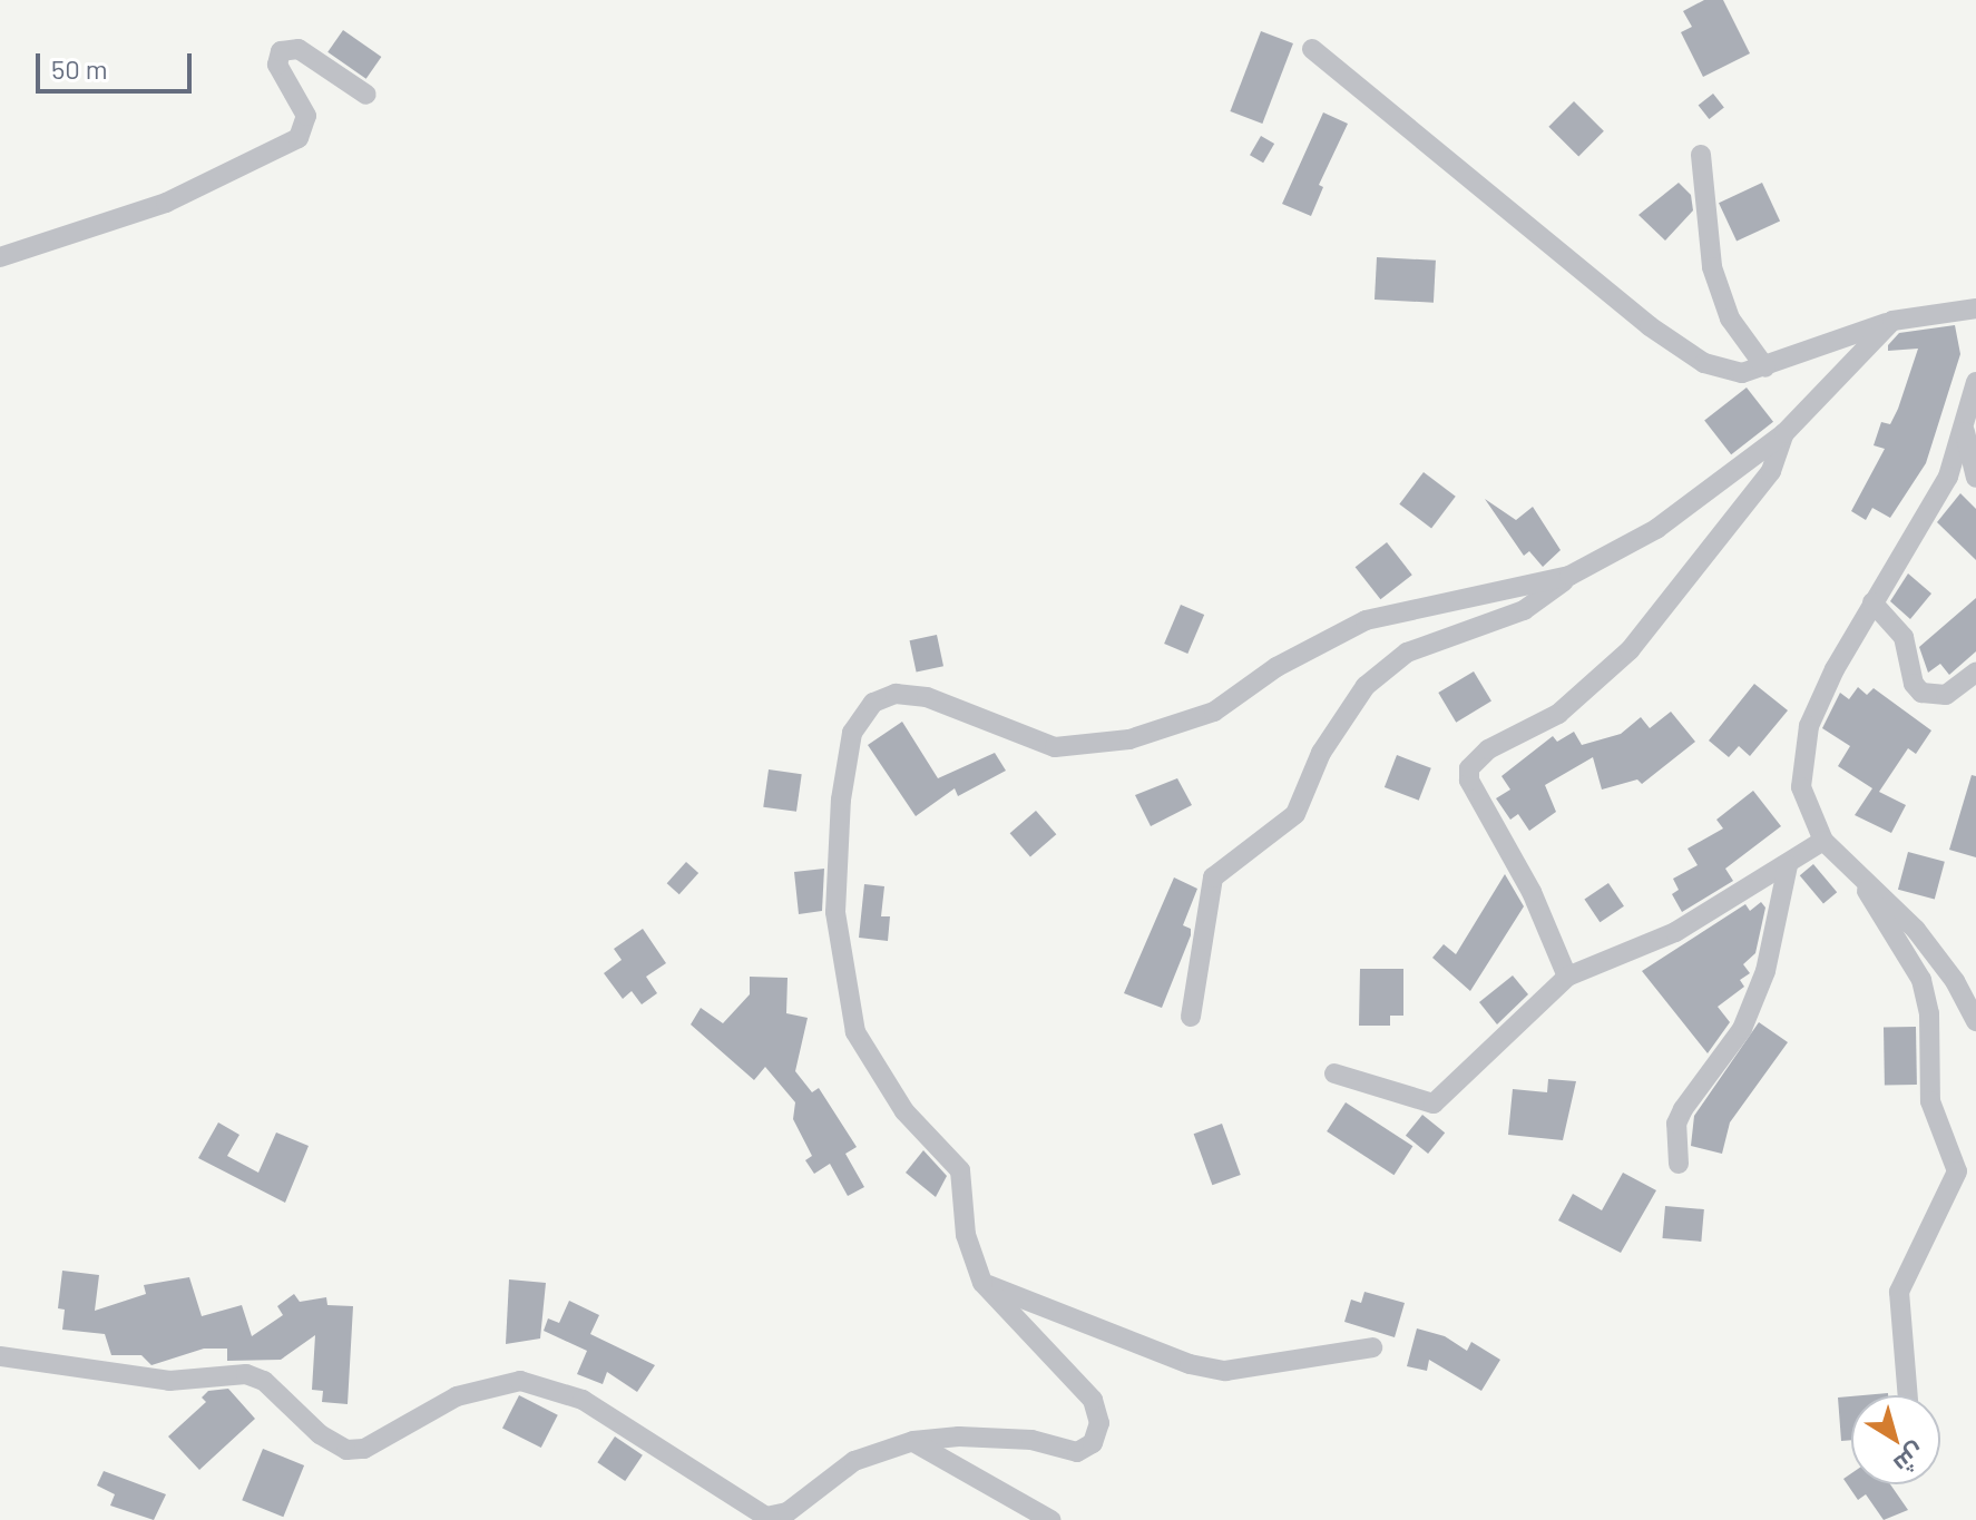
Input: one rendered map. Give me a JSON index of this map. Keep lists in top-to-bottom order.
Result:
{
  "scale_bar": "50 m",
  "north": "bottom right"
}
